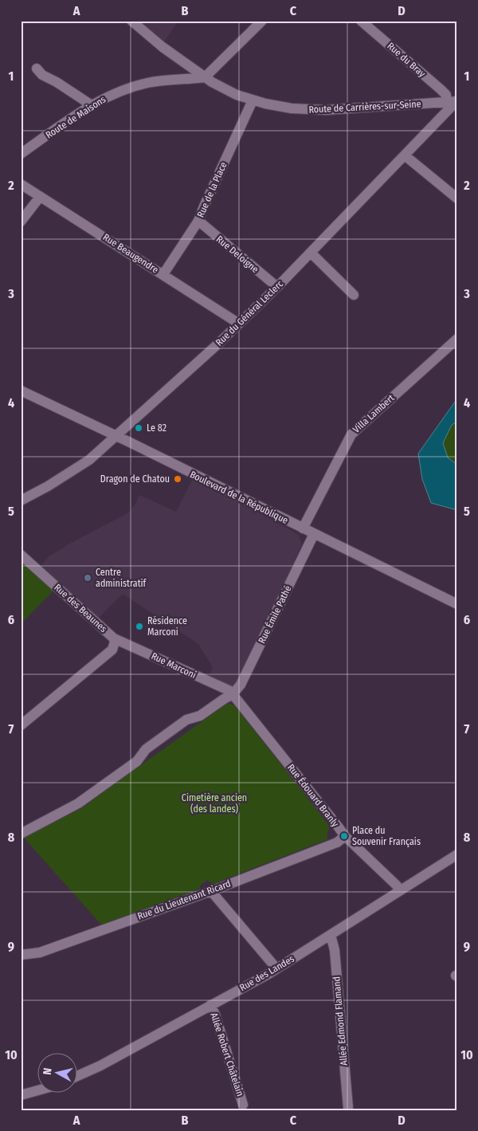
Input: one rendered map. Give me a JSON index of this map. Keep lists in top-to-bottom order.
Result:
{
  "streets": {
    "street": [
      "Rue du Bray",
      "Route de Carrières-sur-Seine",
      "Route de Maisons",
      "Rue de la Place",
      "Rue Beaugendre",
      "Rue Deloigne",
      "Rue du Général Leclerc",
      "Villa Lambert",
      "Boulevard de la République",
      "Rue des Beaunes",
      "Rue Émile Pathé",
      "Rue Marconi",
      "Rue Édouard Branly",
      "Rue du Lieutenant Ricard",
      "Rue des Landes",
      "Allée Edmond Flamand",
      "Allée Robert Châtelain"
    ]
  },
  "crossings": [
    ["Rue du Bray", "Route de Carrières-sur-Seine"],
    ["Rue du Bray", "Rue du Général Leclerc"],
    ["Route de Carrières-sur-Seine", "Route de Maisons"],
    ["Route de Carrières-sur-Seine", "Rue de la Place"],
    ["Route de Carrières-sur-Seine", "Rue du Général Leclerc"],
    ["Rue de la Place", "Rue Beaugendre"],
    ["Rue de la Place", "Rue Deloigne"],
    ["Rue Beaugendre", "Rue du Général Leclerc"],
    ["Rue Deloigne", "Rue du Général Leclerc"],
    ["Rue du Général Leclerc", "Boulevard de la République"],
    ["Villa Lambert", "Boulevard de la République"],
    ["Boulevard de la République", "Rue Émile Pathé"],
    ["Rue des Beaunes", "Rue Marconi"],
    ["Rue Émile Pathé", "Rue Marconi"],
    ["Rue Émile Pathé", "Rue Édouard Branly"],
    ["Rue Marconi", "Rue Édouard Branly"],
    ["Rue Édouard Branly", "Rue du Lieutenant Ricard"],
    ["Rue Édouard Branly", "Rue des Landes"],
    ["Rue des Landes", "Allée Edmond Flamand"],
    ["Rue des Landes", "Allée Robert Châtelain"]
  ],
  "parks": ["Cimetière ancien (des landes)"],
  "places": [
    "Le 82",
    "Dragon de Chatou",
    "Centre administratif",
    "Résidence Marconi",
    "Place du Souvenir Français"
  ],
  "north": "left",
  "grid": {
    "columns": [
      "A",
      "B",
      "C",
      "D"
    ],
    "rows": [
      "1",
      "2",
      "3",
      "4",
      "5",
      "6",
      "7",
      "8",
      "9",
      "10"
    ]
  }
}
